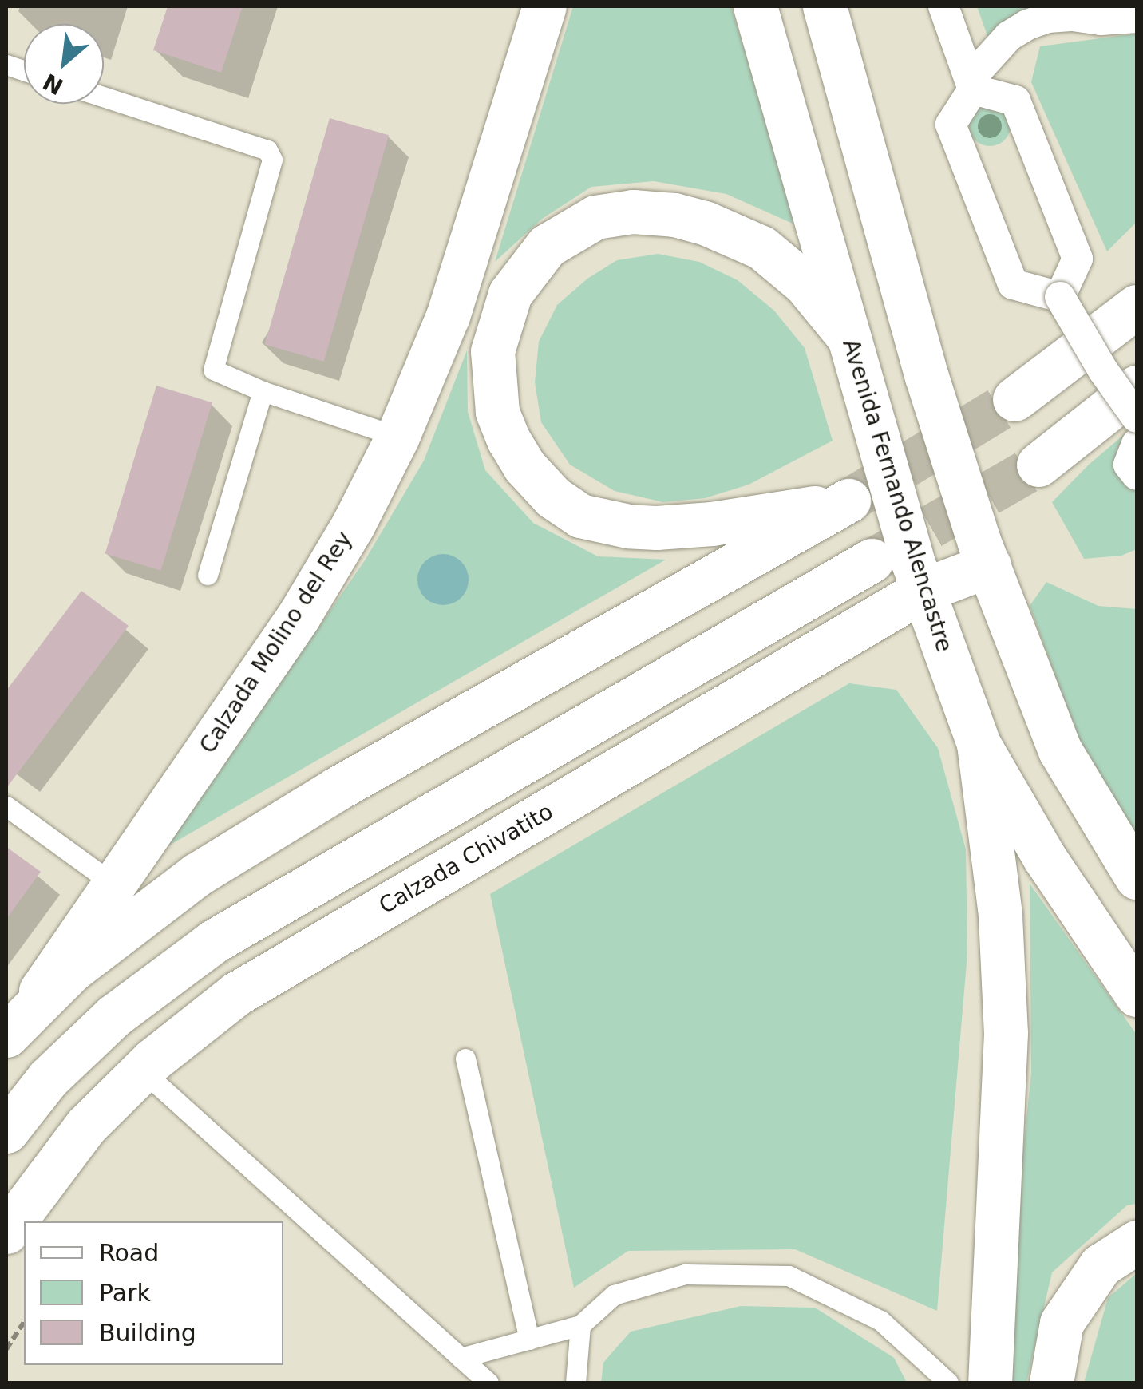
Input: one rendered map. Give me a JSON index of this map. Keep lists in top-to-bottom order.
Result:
{
  "streets": {
    "street": ["Avenida Fernando Alencastre", "Calzada Molino del Rey", "Calzada Chivatito"]
  },
  "crossings": [
    ["Avenida Fernando Alencastre", "Calzada Chivatito"]
  ],
  "legend": ["Road", "Park", "Building"],
  "north": "bottom left"
}
